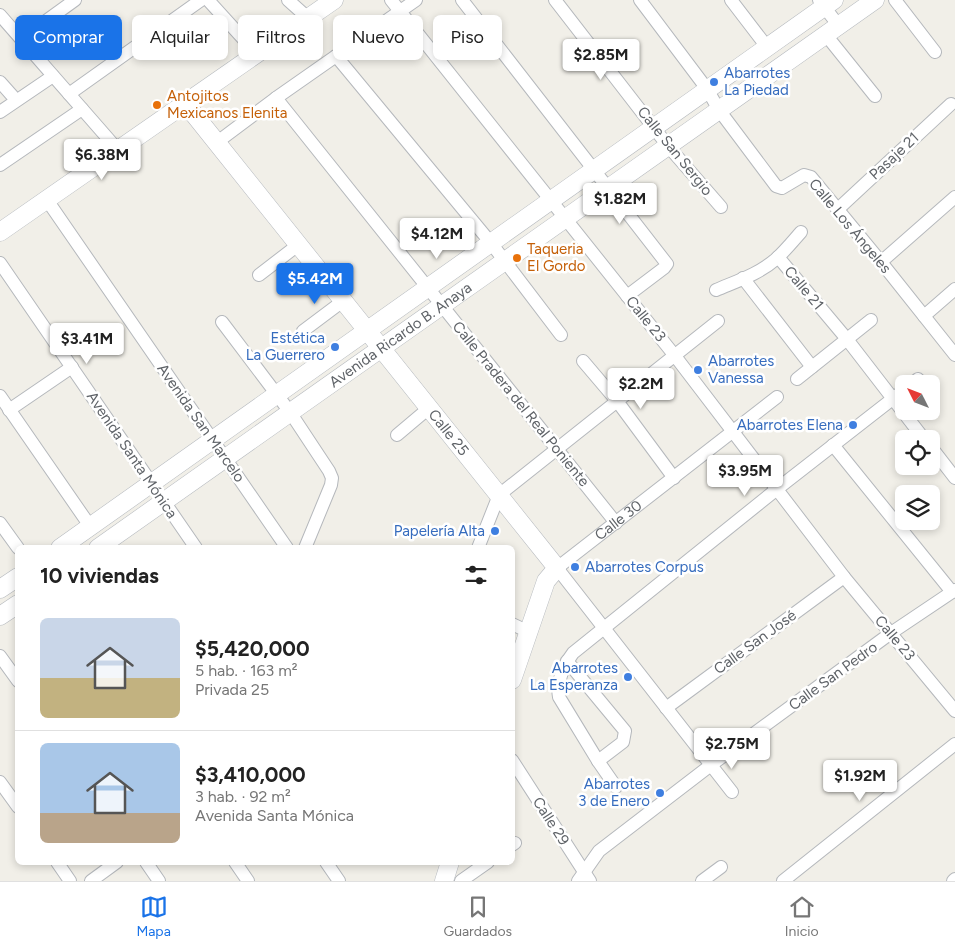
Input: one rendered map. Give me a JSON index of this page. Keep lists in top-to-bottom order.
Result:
{
  "streets": {
    "street": [
      "Calle San Sergio",
      "Pasaje 21",
      "Calle Los Ángeles",
      "Calle 21",
      "Calle 23",
      "Avenida Ricardo B. Anaya",
      "Calle Pradera del Real Poniente",
      "Avenida San Marcelo",
      "Calle 25",
      "Avenida Santa Mónica",
      "Calle 30",
      "Calle San José",
      "Calle San Pedro",
      "Calle 29"
    ]
  },
  "crossings": [
    ["Calle San Sergio", "Avenida Ricardo B. Anaya"],
    ["Pasaje 21", "Calle Los Ángeles"],
    ["Calle Los Ángeles", "Avenida Ricardo B. Anaya"],
    ["Calle 23", "Avenida Ricardo B. Anaya"],
    ["Calle 23", "Calle 30"],
    ["Calle 23", "Calle San José"],
    ["Calle 23", "Calle San Pedro"],
    ["Avenida Ricardo B. Anaya", "Calle Pradera del Real Poniente"],
    ["Avenida Ricardo B. Anaya", "Avenida San Marcelo"],
    ["Avenida Ricardo B. Anaya", "Calle 25"],
    ["Avenida Ricardo B. Anaya", "Avenida Santa Mónica"],
    ["Calle Pradera del Real Poniente", "Calle 30"],
    ["Calle 25", "Calle 30"],
    ["Calle 25", "Calle San José"],
    ["Calle 25", "Calle San Pedro"],
    ["Calle San Pedro", "Calle 29"]
  ],
  "places": [
    "Abarrotes La Piedad",
    "Antojitos Mexicanos Elenita",
    "Taqueria El Gordo",
    "Estética La Guerrero",
    "Abarrotes Vanessa",
    "Abarrotes Elena",
    "Papelería Alta",
    "Abarrotes Corpus",
    "Abarrotes La Esperanza",
    "Abarrotes 3 de Enero"
  ],
  "north": "top left",
  "page": {
    "chip": [
      "Comprar",
      "Alquilar",
      "Filtros",
      "Nuevo",
      "Piso"
    ],
    "price": [
      "$2.85M",
      "$6.38M",
      "$1.82M",
      "$4.12M",
      "$5.42M",
      "$3.41M",
      "$2.2M",
      "$3.95M",
      "$2.75M",
      "$1.92M"
    ],
    "heading": "10 viviendas",
    "list": [
      {
        "name": "$5,420,000",
        "note": "5 hab. · 163 m² · Privada 25"
      },
      {
        "name": "$3,410,000",
        "note": "3 hab. · 92 m² · Avenida Santa Mónica"
      }
    ],
    "tabs": ["Mapa", "Guardados", "Inicio"]
  }
}
